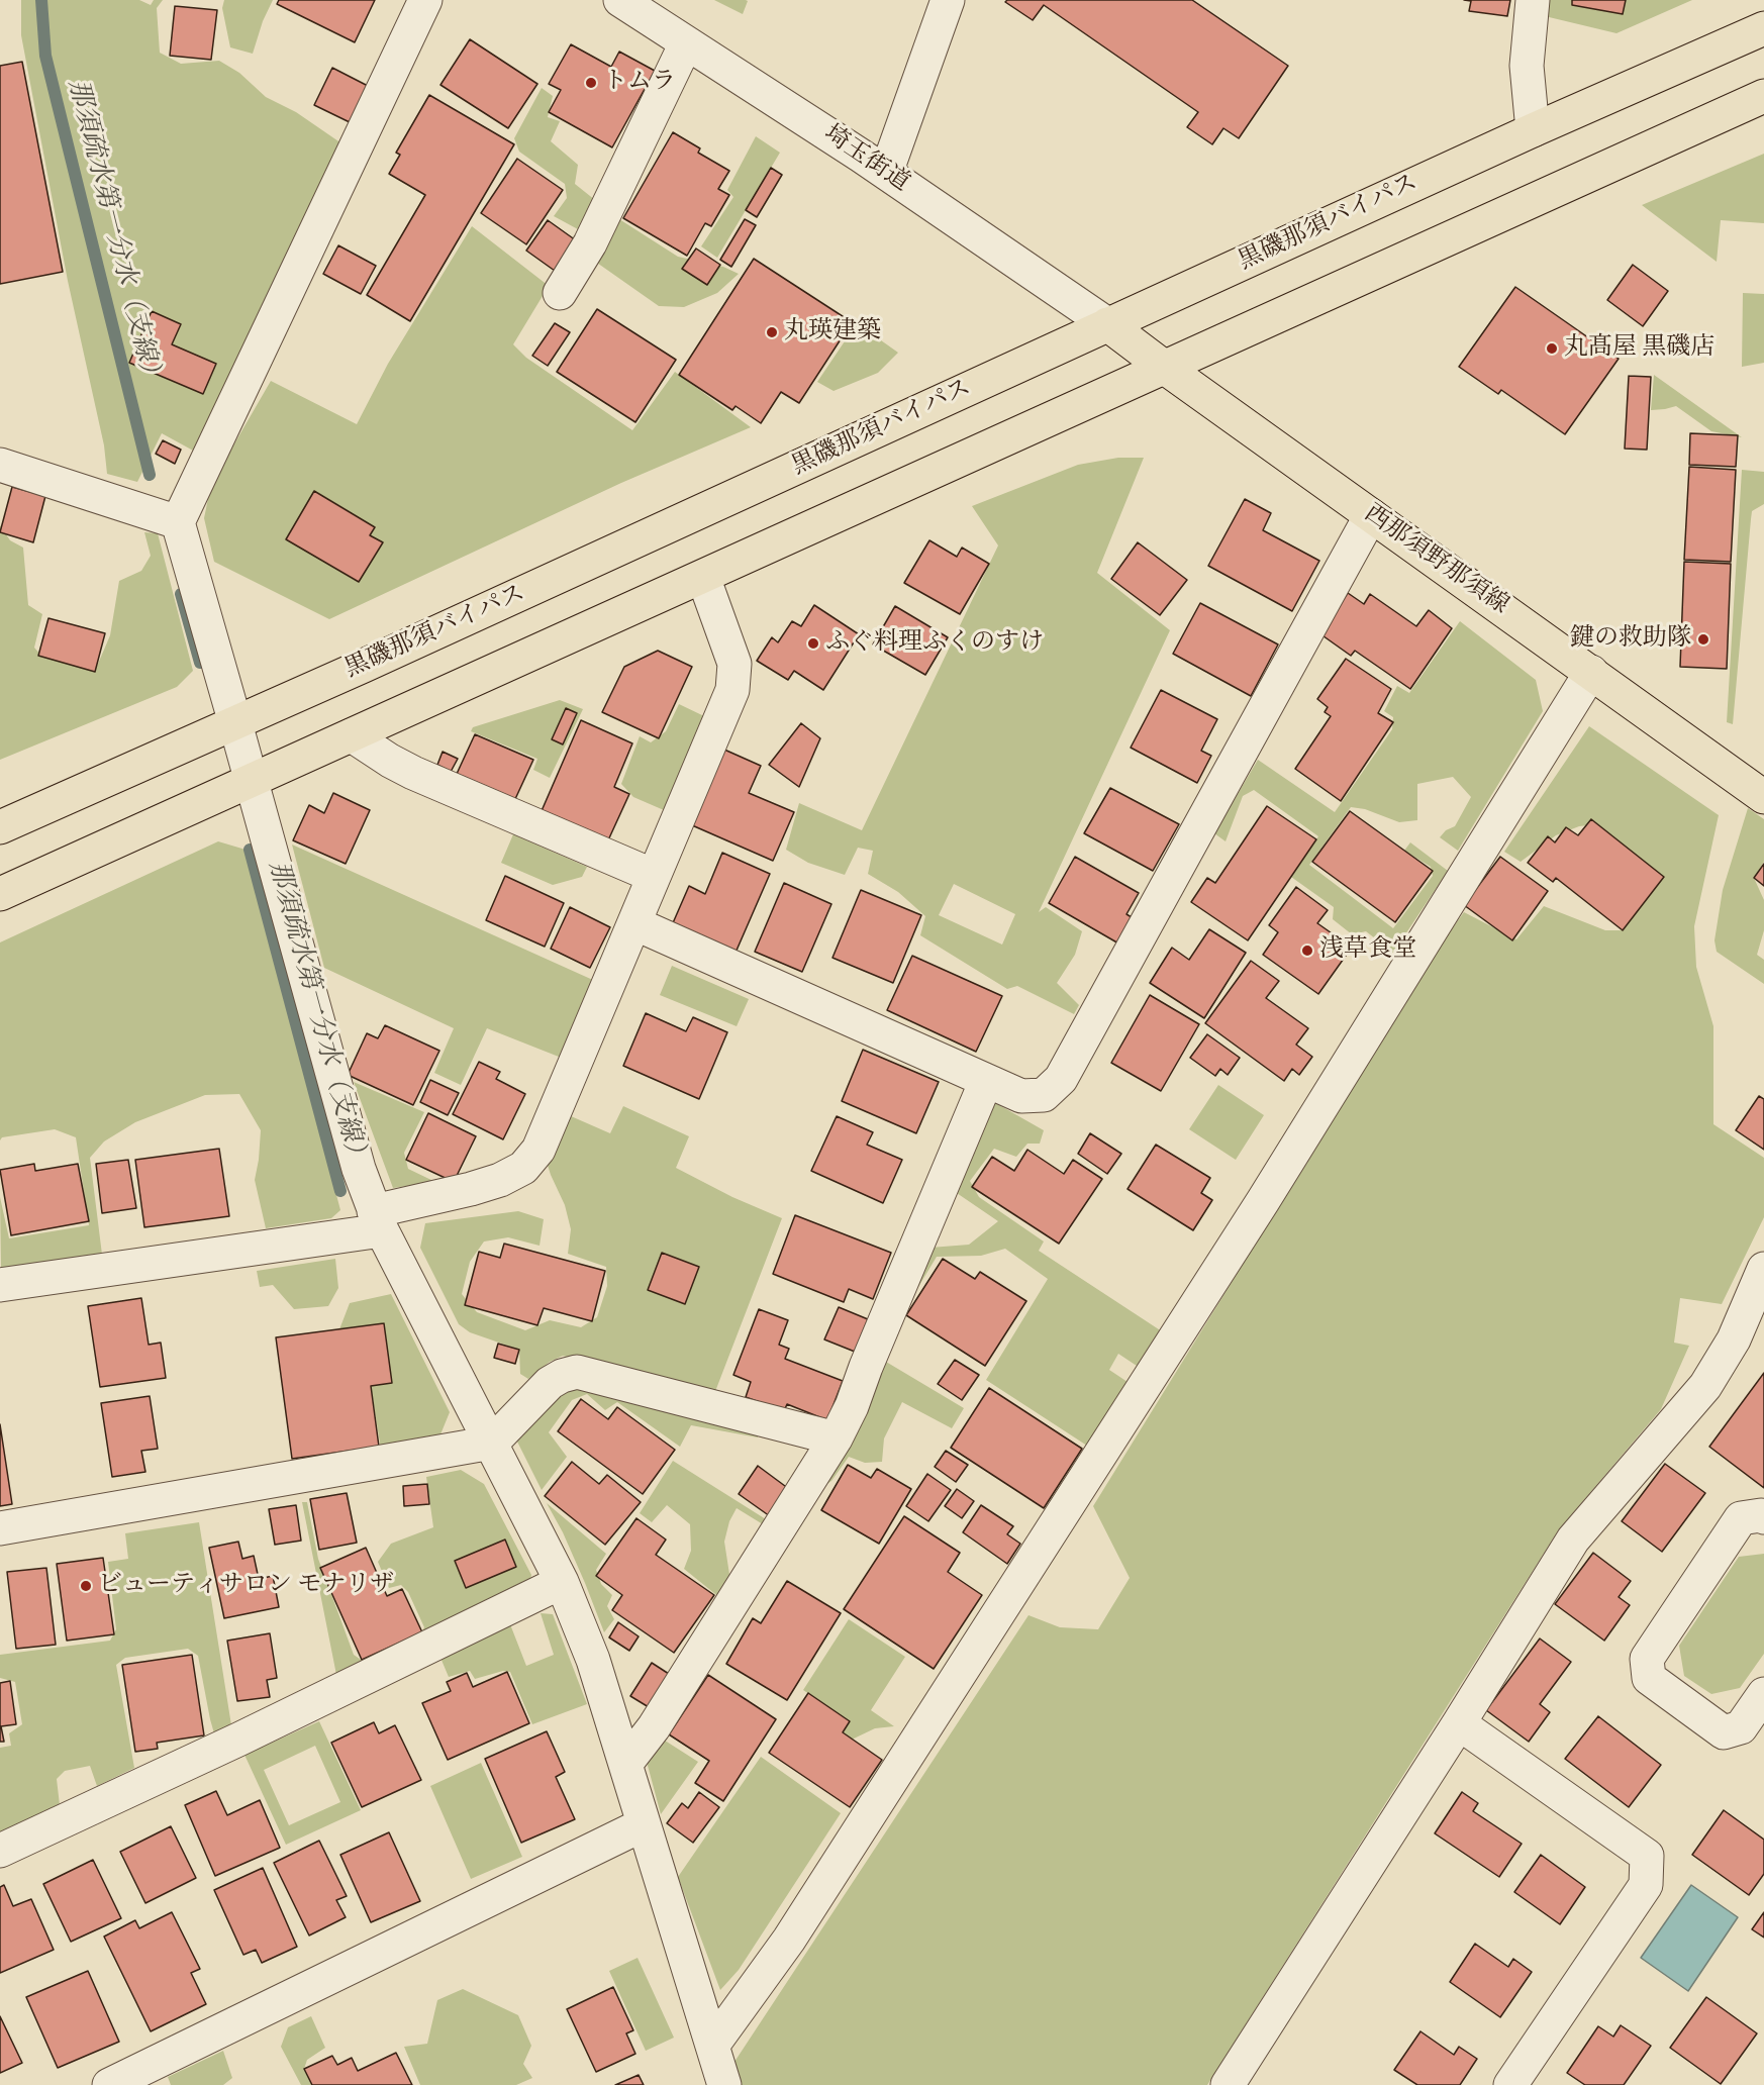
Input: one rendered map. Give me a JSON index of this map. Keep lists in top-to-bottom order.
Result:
{
  "streets": {
    "main road": ["黒磯那須バイパス", "西那須野那須線"],
    "street": ["埼玉街道"]
  },
  "crossings": [
    ["埼玉街道", "黒磯那須バイパス"],
    ["埼玉街道", "西那須野那須線"],
    ["黒磯那須バイパス", "西那須野那須線"]
  ],
  "water": ["那須疏水第一分水（支線）"],
  "places": [
    "トムラ",
    "丸瑛建築",
    "丸髙屋 黒磯店",
    "鍵の救助隊",
    "ふぐ料理ふくのすけ",
    "浅草食堂",
    "ビューティサロン モナリザ"
  ]
}
